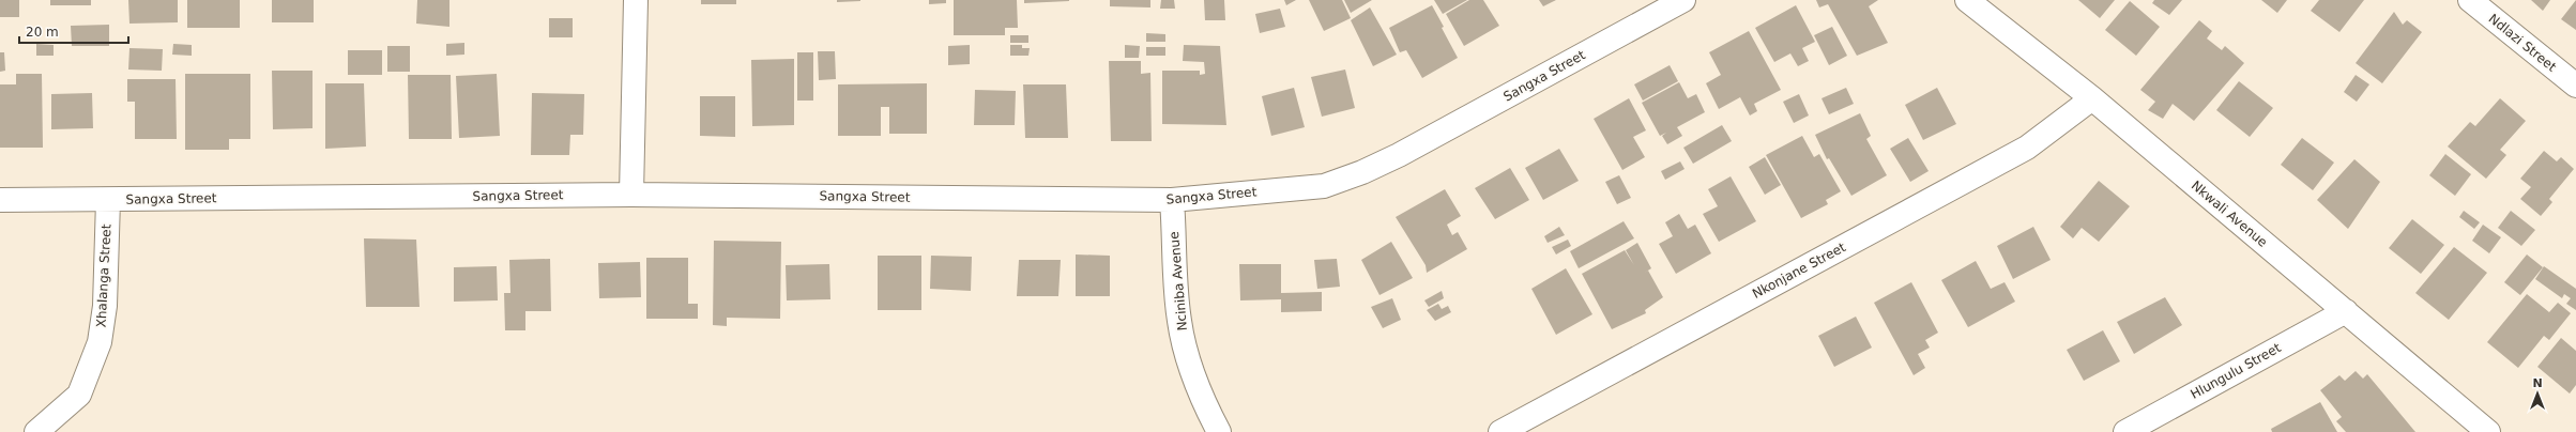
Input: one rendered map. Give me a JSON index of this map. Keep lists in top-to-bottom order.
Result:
{
  "streets": {
    "street": [
      "Ndlazi Street",
      "Sangxa Street",
      "Nkwali Avenue",
      "Nkonjane Street",
      "Xhalanga Street",
      "Nciniba Avenue",
      "Hlungulu Street"
    ]
  },
  "crossings": [
    ["Sangxa Street", "Xhalanga Street"],
    ["Sangxa Street", "Nciniba Avenue"],
    ["Nkwali Avenue", "Nkonjane Street"],
    ["Nkwali Avenue", "Hlungulu Street"]
  ],
  "scale_bar": "20 m",
  "north": "top"
}
